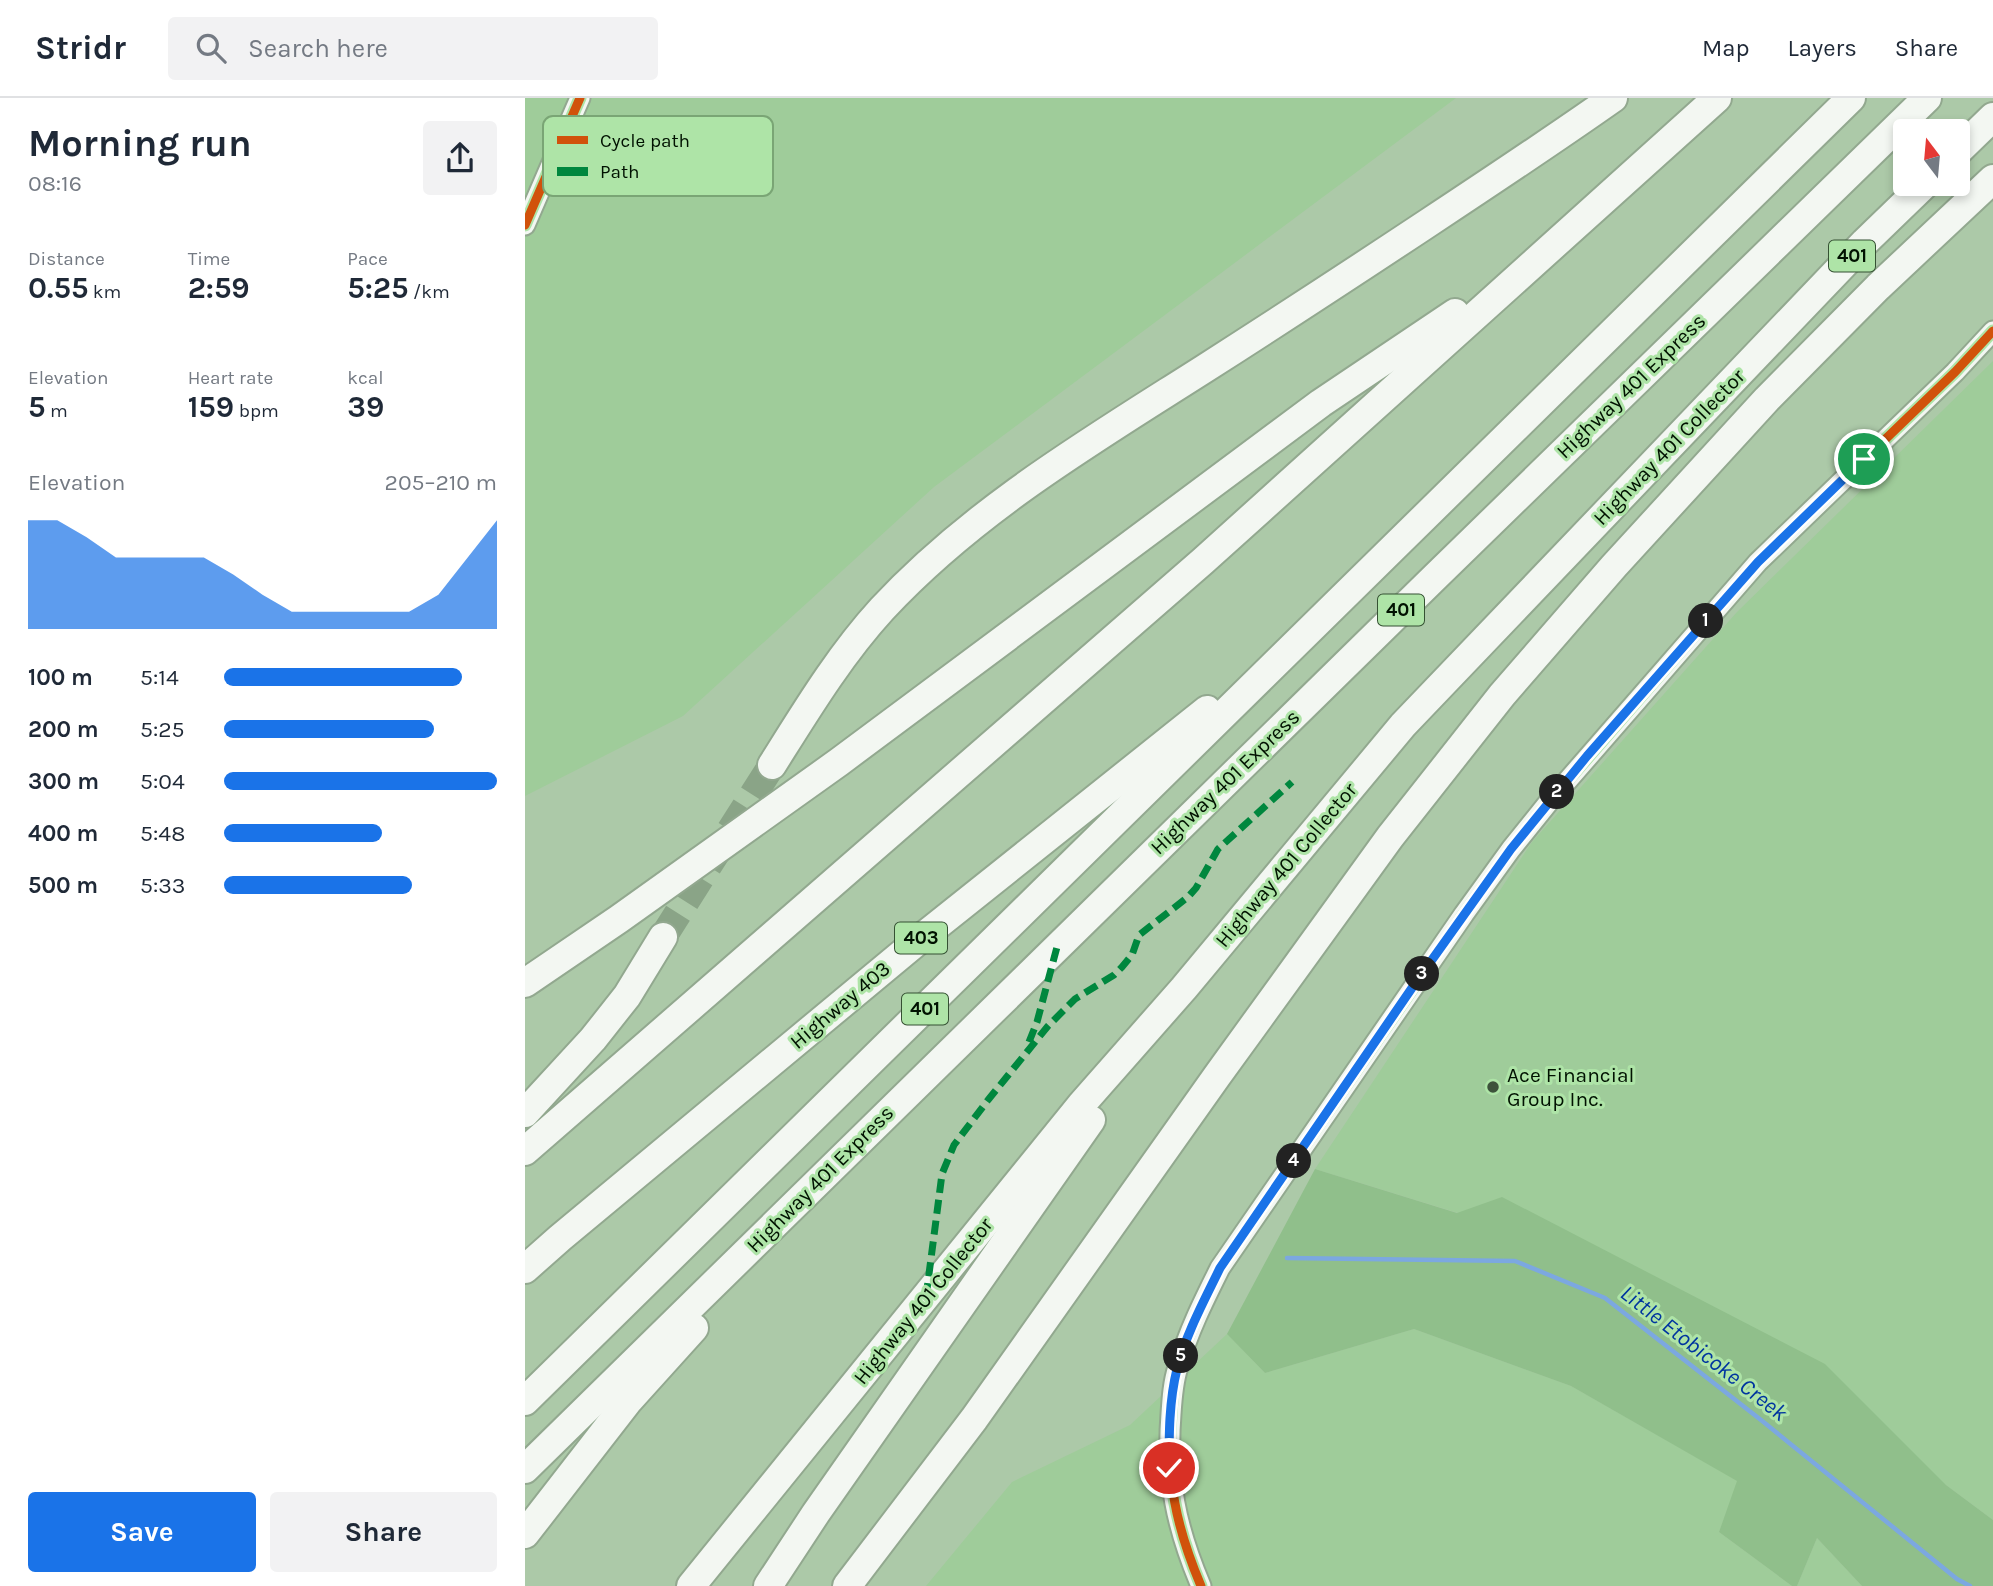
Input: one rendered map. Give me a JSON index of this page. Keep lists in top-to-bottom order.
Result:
{
  "streets": {
    "highway": [
      "401",
      "Highway 401 Express",
      "Highway 401 Collector",
      "403",
      "Highway 403"
    ]
  },
  "crossings": [
    ["401", "Highway 403"]
  ],
  "water": ["Little Etobicoke Creek"],
  "places": ["Ace Financial Group Inc."],
  "legend": ["Cycle path", "Path"],
  "north": "top",
  "page": {
    "header": "Stridr",
    "search": "Search here",
    "nav": ["Map", "Layers", "Share"],
    "heading": ["Morning run", "08:16"],
    "stats": [
      ["Distance", "0.55 km"],
      ["Time", "2:59"],
      ["Pace", "5:25 /km"],
      ["Elevation", "5 m"],
      ["Heart rate", "159 bpm"],
      ["kcal", "39"]
    ],
    "chart": ["Elevation", "205–210 m"],
    "pins": [
      "1",
      "2",
      "3",
      "4",
      "5"
    ],
    "list": [
      {
        "name": "100 m",
        "note": "5:14"
      },
      {
        "name": "200 m",
        "note": "5:25"
      },
      {
        "name": "300 m",
        "note": "5:04"
      },
      {
        "name": "400 m",
        "note": "5:48"
      },
      {
        "name": "500 m",
        "note": "5:33"
      }
    ],
    "buttons": ["Save", "Share"]
  }
}
